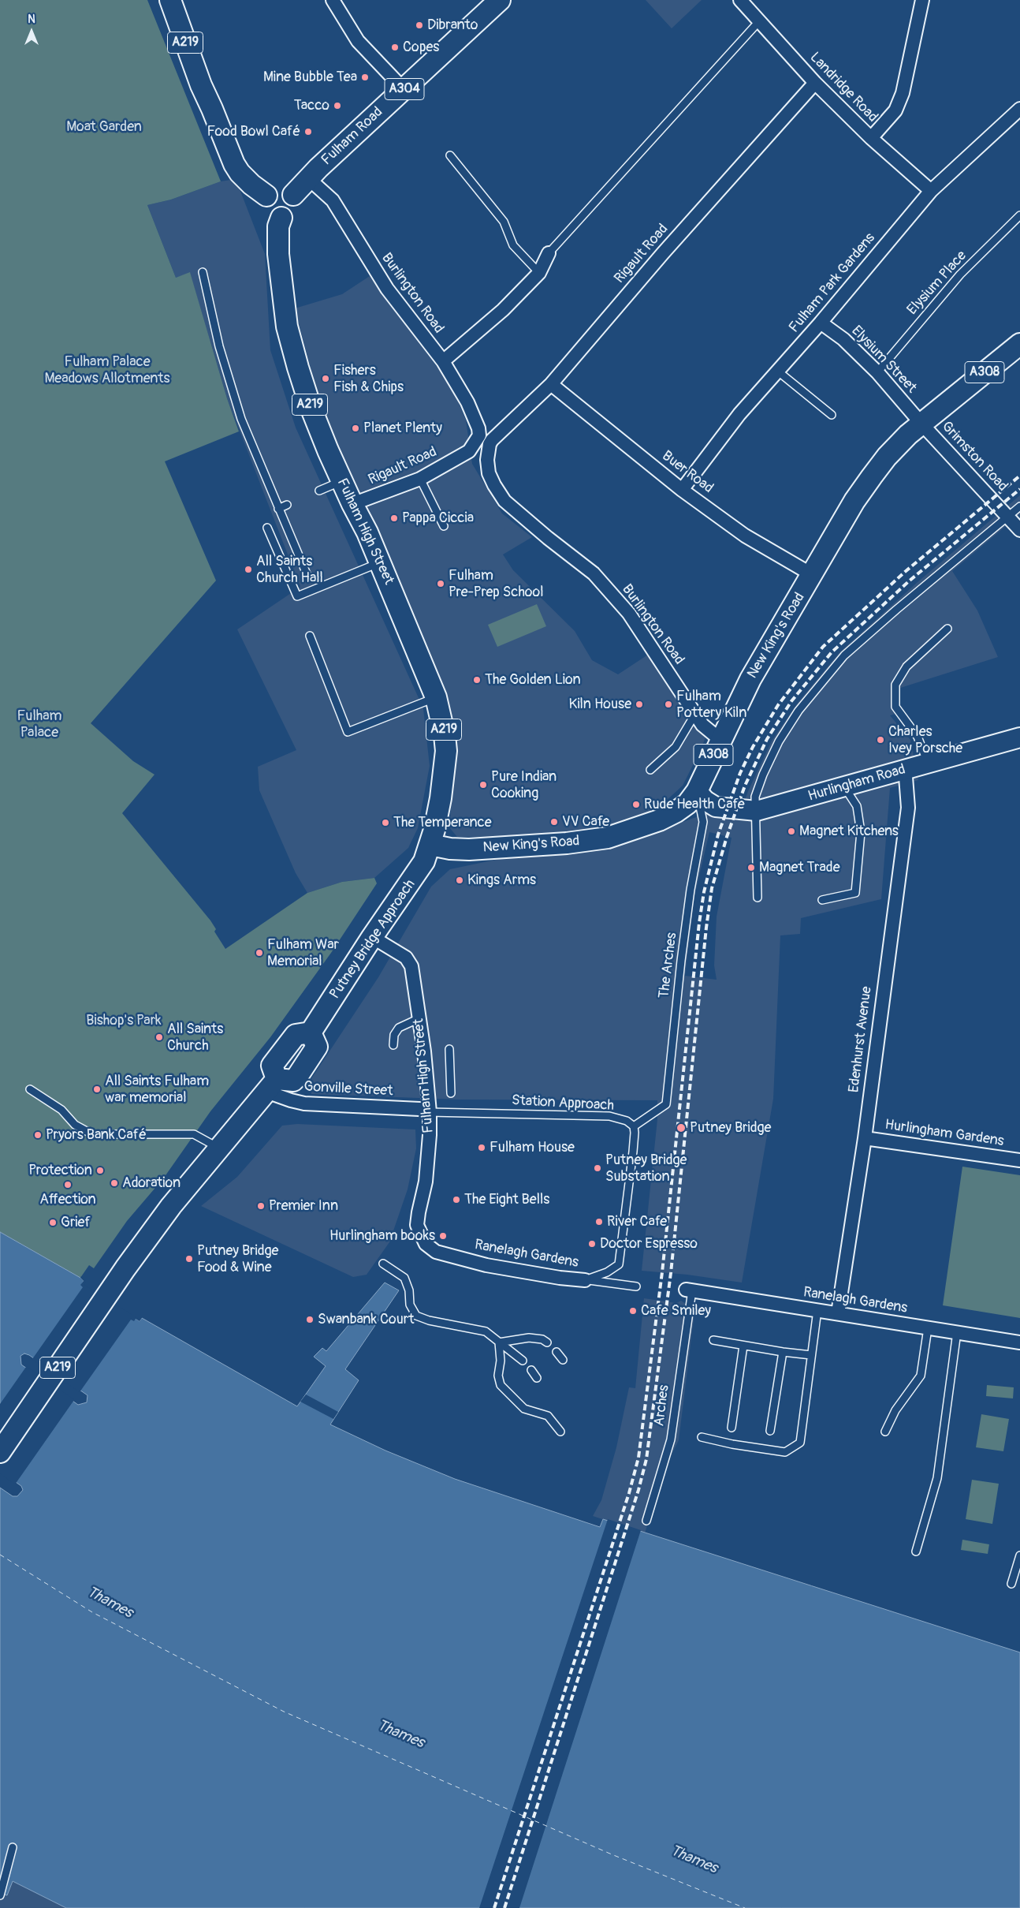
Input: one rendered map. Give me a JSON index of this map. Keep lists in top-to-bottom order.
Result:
{
  "streets": {
    "main road": [
      "A219",
      "A304",
      "Fulham Road",
      "A308",
      "Fulham High Street",
      "New King's Road",
      "Putney Bridge Approach"
    ],
    "street": [
      "Landridge Road",
      "Rigault Road",
      "Fulham Park Gardens",
      "Burlington Road",
      "Elysium Street",
      "Grimston Road",
      "Buer Road",
      "Hurlingham Road",
      "Edenhurst Avenue",
      "Gonville Street",
      "Hurlingham Gardens",
      "Ranelagh Gardens"
    ],
    "lane": [
      "Elysium Place",
      "The Arches",
      "Station Approach",
      "Arches"
    ]
  },
  "crossings": [
    ["A219", "Fulham Road"],
    ["A219", "Fulham High Street"],
    ["A219", "Putney Bridge Approach"],
    ["A219", "Gonville Street"],
    ["Landridge Road", "Rigault Road"],
    ["Landridge Road", "Fulham Park Gardens"],
    ["Fulham Road", "Burlington Road"],
    ["Fulham Road", "Fulham High Street"],
    ["Rigault Road", "Burlington Road"],
    ["Rigault Road", "Buer Road"],
    ["Rigault Road", "Fulham High Street"],
    ["Fulham Park Gardens", "Elysium Street"],
    ["Fulham Park Gardens", "Buer Road"],
    ["Elysium Place", "Elysium Street"],
    ["Burlington Road", "New King's Road"],
    ["Elysium Street", "Grimston Road"],
    ["Elysium Street", "New King's Road"],
    ["Grimston Road", "New King's Road"],
    ["Buer Road", "New King's Road"],
    ["Fulham High Street", "New King's Road"],
    ["Fulham High Street", "Putney Bridge Approach"],
    ["Fulham High Street", "Gonville Street"],
    ["Fulham High Street", "Station Approach"],
    ["Fulham High Street", "Ranelagh Gardens"],
    ["New King's Road", "Hurlingham Road"],
    ["New King's Road", "Putney Bridge Approach"],
    ["New King's Road", "The Arches"],
    ["Hurlingham Road", "The Arches"],
    ["Hurlingham Road", "Edenhurst Avenue"],
    ["Putney Bridge Approach", "Gonville Street"],
    ["The Arches", "Station Approach"],
    ["Edenhurst Avenue", "Hurlingham Gardens"],
    ["Edenhurst Avenue", "Ranelagh Gardens"],
    ["Gonville Street", "Station Approach"],
    ["Ranelagh Gardens", "Arches"]
  ],
  "water": ["Thames"],
  "parks": [
    "Moat Garden",
    "Fulham Palace Meadows Allotments",
    "Fulham Palace",
    "Bishop's Park"
  ],
  "places": [
    "Dibranto",
    "Copes",
    "Mine Bubble Tea",
    "Tacco",
    "Food Bowl Café",
    "Fishers Fish & Chips",
    "Planet Plenty",
    "Pappa Ciccia",
    "All Saints Church Hall",
    "Fulham Pre-Prep School",
    "The Golden Lion",
    "Kiln House",
    "Fulham Pottery Kiln",
    "Charles Ivey Porsche",
    "Pure Indian Cooking",
    "Rude Health Cafe",
    "VV Cafe",
    "The Temperance",
    "Magnet Kitchens",
    "Magnet Trade",
    "Kings Arms",
    "Fulham War Memorial",
    "All Saints Church",
    "All Saints Fulham war memorial",
    "Putney Bridge",
    "Pryors Bank Café",
    "Fulham House",
    "Putney Bridge Substation",
    "Protection",
    "Adoration",
    "Affection",
    "The Eight Bells",
    "Premier Inn",
    "River Cafe",
    "Grief",
    "Hurlingham books",
    "Doctor Espresso",
    "Putney Bridge Food & Wine",
    "Cafe Smiley",
    "Swanbank Court"
  ],
  "north": "top"
}
